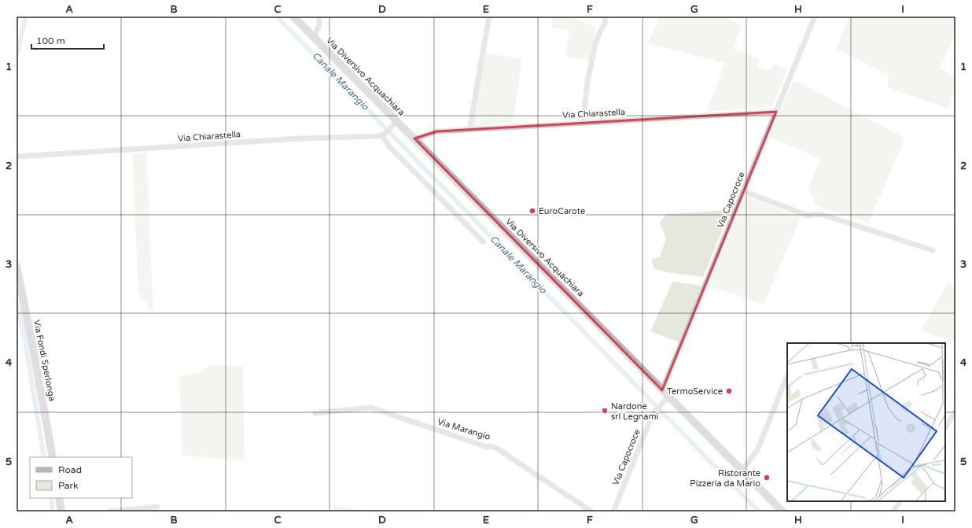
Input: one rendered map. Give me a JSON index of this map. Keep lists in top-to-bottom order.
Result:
{
  "streets": {
    "main road": ["Via Diversivo Acquachiara", "Via Fondi Sperlonga"],
    "street": ["Via Chiarastella", "Via Capocroce", "Via Marangio"]
  },
  "crossings": [
    ["Via Diversivo Acquachiara", "Via Chiarastella"],
    ["Via Diversivo Acquachiara", "Via Capocroce"],
    ["Via Chiarastella", "Via Capocroce"]
  ],
  "water": ["Canale Marangio"],
  "places": [
    "EuroCarote",
    "TermoService",
    "Nardone srl Legnami",
    "Ristorante Pizzeria da Mario"
  ],
  "legend": ["Road", "Park"],
  "scale_bar": "100 m",
  "grid": {
    "columns": [
      "A",
      "B",
      "C",
      "D",
      "E",
      "F",
      "G",
      "H",
      "I"
    ],
    "rows": [
      "1",
      "2",
      "3",
      "4",
      "5"
    ]
  }
}
